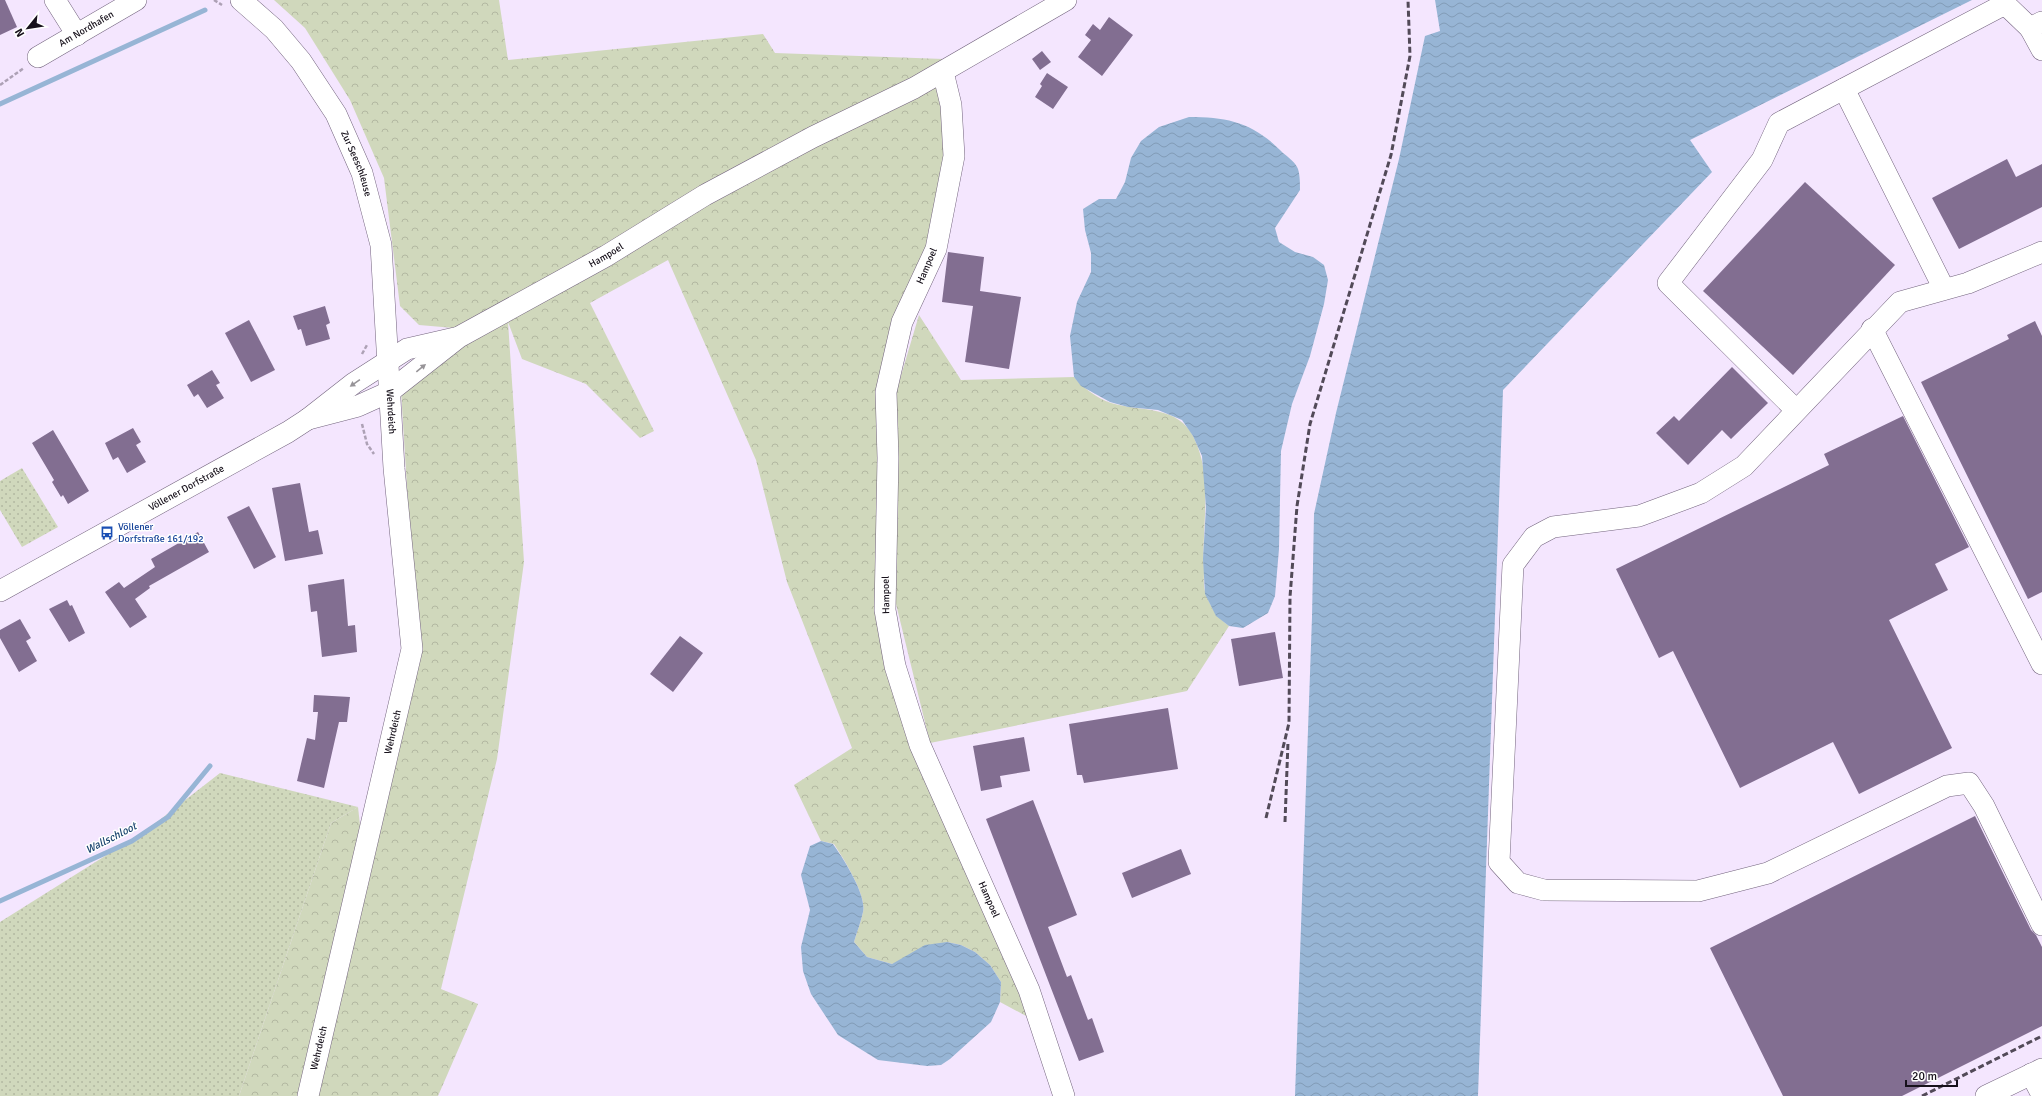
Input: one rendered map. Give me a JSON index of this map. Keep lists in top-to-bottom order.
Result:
{
  "streets": {
    "street": [
      "Am Nordhafen",
      "Zur Seeschleuse",
      "Hampoel",
      "Wehrdeich",
      "Völlener Dorfstraße"
    ]
  },
  "crossings": [
    ["Zur Seeschleuse", "Hampoel"],
    ["Zur Seeschleuse", "Wehrdeich"],
    ["Zur Seeschleuse", "Völlener Dorfstraße"],
    ["Hampoel", "Wehrdeich"],
    ["Hampoel", "Völlener Dorfstraße"],
    ["Wehrdeich", "Völlener Dorfstraße"]
  ],
  "water": ["Wallschloot"],
  "places": {
    "bus stop": ["Völlener Dorfstraße 161/192"]
  },
  "scale_bar": "20 m",
  "north": "bottom left"
}
